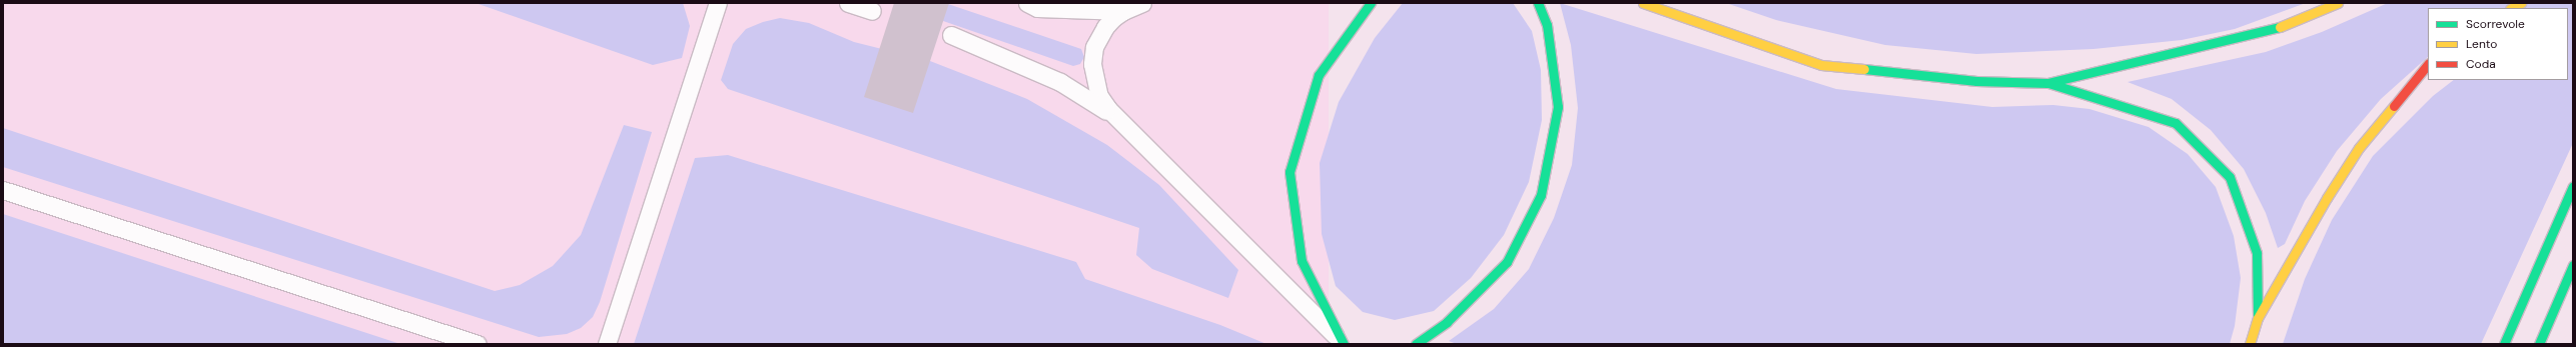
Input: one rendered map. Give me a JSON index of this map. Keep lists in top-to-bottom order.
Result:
{
  "legend": ["Scorrevole", "Lento", "Coda"]
}
